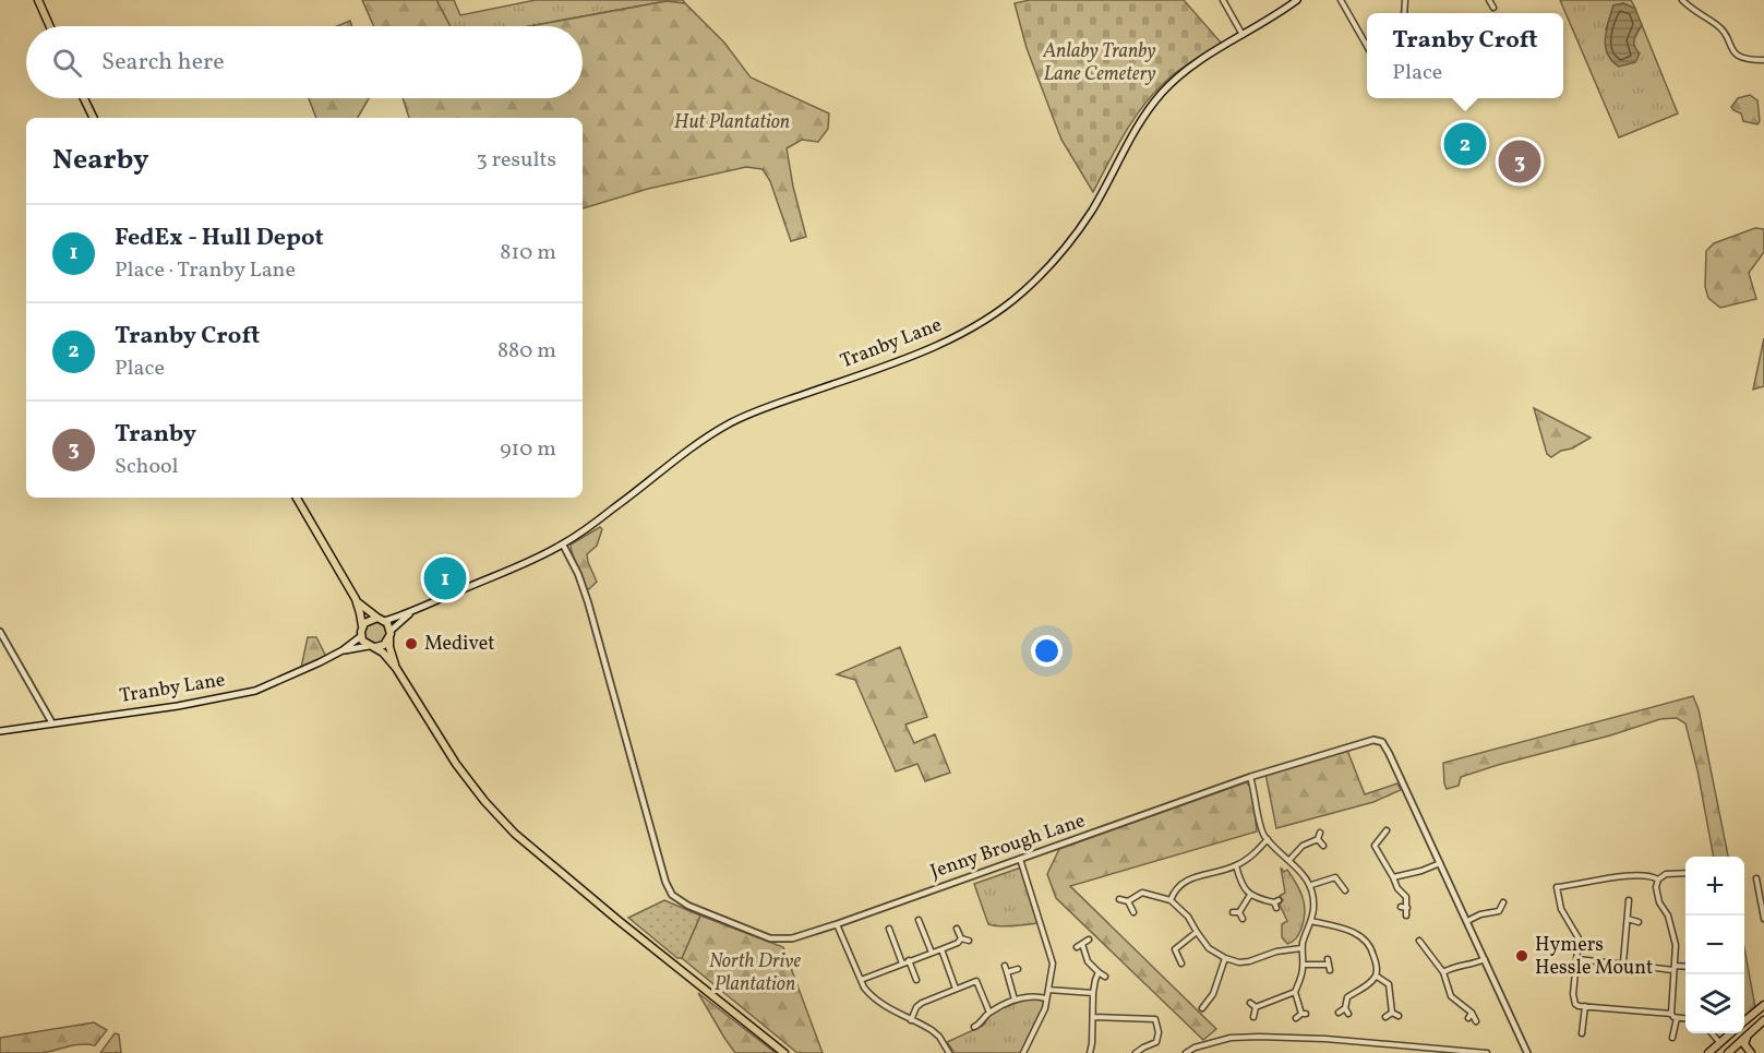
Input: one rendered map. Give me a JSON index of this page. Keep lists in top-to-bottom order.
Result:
{
  "streets": {
    "main road": ["Tranby Lane"],
    "street": ["Jenny Brough Lane"]
  },
  "crossings": [
    ["Tranby Lane", "Jenny Brough Lane"]
  ],
  "parks": ["Anlaby Tranby Lane Cemetery", "Hut Plantation", "North Drive Plantation"],
  "places": ["Medivet", "Hymers Hessle Mount"],
  "page": {
    "popup": ["Tranby Croft", "Place"],
    "search": "Search here",
    "heading": ["Nearby", "3 results"],
    "pins": ["2", "3", "1"],
    "list": [
      {
        "mark": "1",
        "name": "FedEx - Hull Depot",
        "note": "Place · Tranby Lane",
        "value": "810 m"
      },
      {
        "mark": "2",
        "name": "Tranby Croft",
        "note": "Place",
        "value": "880 m"
      },
      {
        "mark": "3",
        "name": "Tranby",
        "note": "School",
        "value": "910 m"
      }
    ],
    "map_buttons": ["+", "−"]
  }
}
